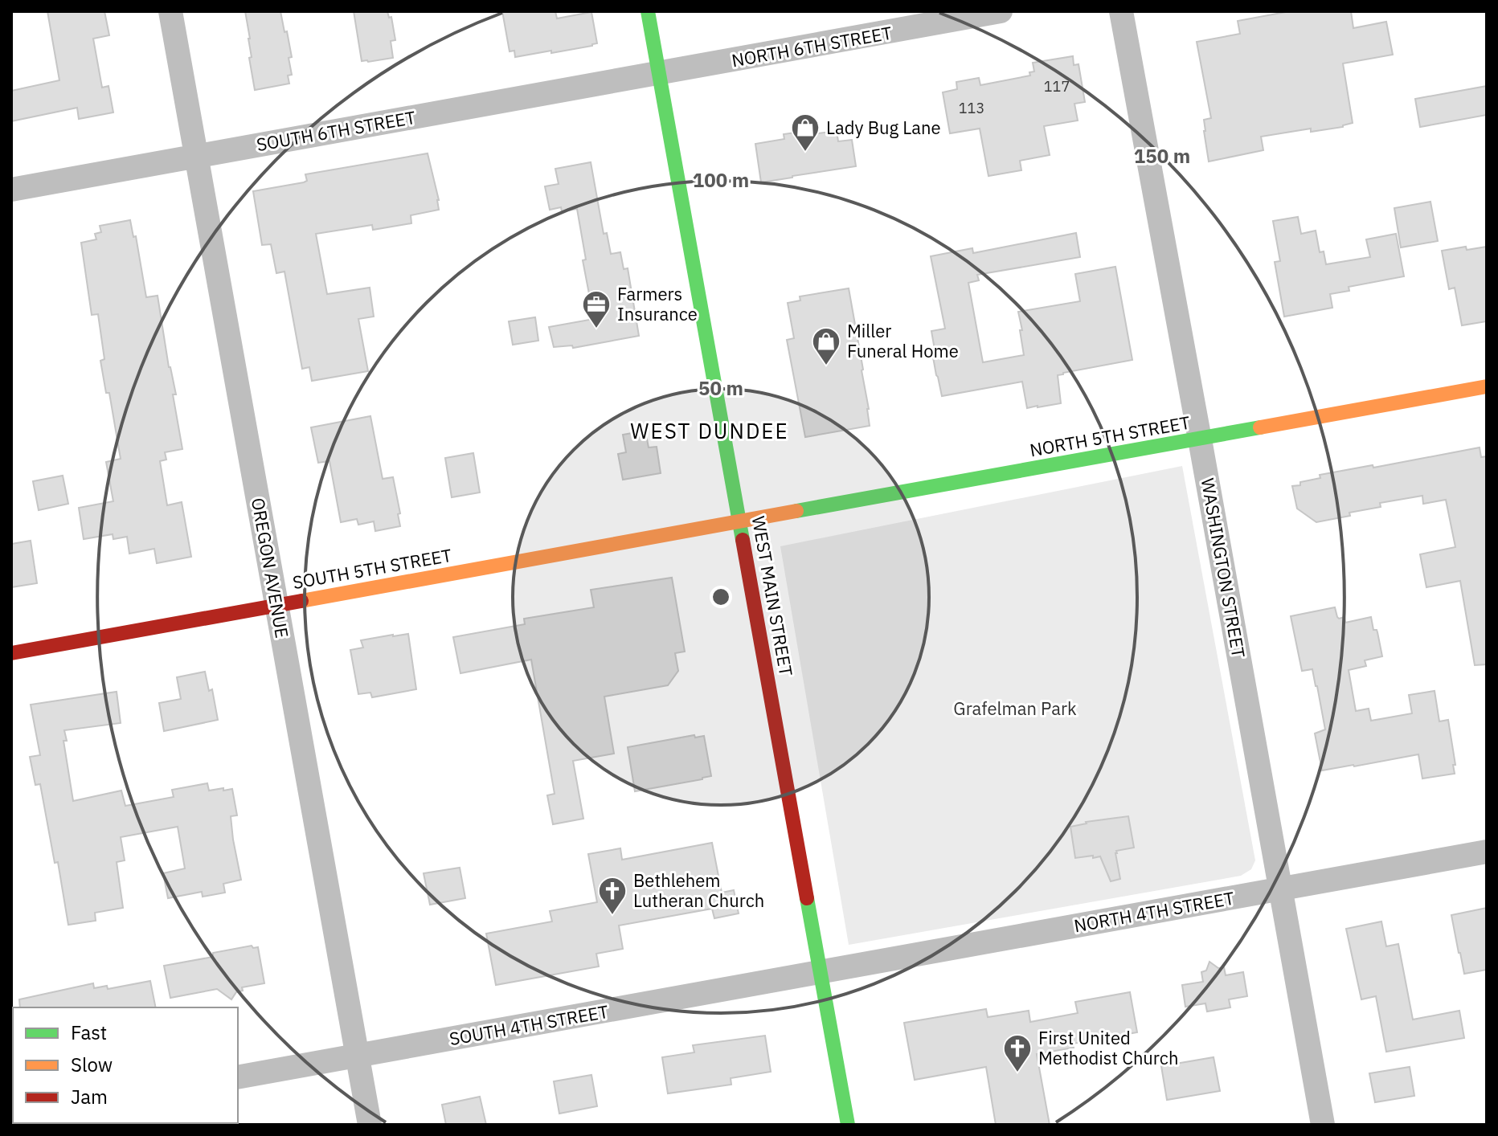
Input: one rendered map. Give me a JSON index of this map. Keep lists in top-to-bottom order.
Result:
{
  "streets": {
    "street": [
      "NORTH 6TH STREET",
      "SOUTH 6TH STREET",
      "NORTH 5TH STREET",
      "OREGON AVENUE",
      "WASHINGTON STREET",
      "SOUTH 5TH STREET",
      "WEST MAIN STREET",
      "NORTH 4TH STREET",
      "SOUTH 4TH STREET"
    ]
  },
  "crossings": [
    ["NORTH 6TH STREET", "SOUTH 6TH STREET"],
    ["NORTH 6TH STREET", "WEST MAIN STREET"],
    ["SOUTH 6TH STREET", "OREGON AVENUE"],
    ["SOUTH 6TH STREET", "WEST MAIN STREET"],
    ["NORTH 5TH STREET", "WASHINGTON STREET"],
    ["NORTH 5TH STREET", "SOUTH 5TH STREET"],
    ["NORTH 5TH STREET", "WEST MAIN STREET"],
    ["OREGON AVENUE", "SOUTH 5TH STREET"],
    ["OREGON AVENUE", "SOUTH 4TH STREET"],
    ["WASHINGTON STREET", "NORTH 4TH STREET"],
    ["SOUTH 5TH STREET", "WEST MAIN STREET"],
    ["WEST MAIN STREET", "NORTH 4TH STREET"],
    ["WEST MAIN STREET", "SOUTH 4TH STREET"],
    ["NORTH 4TH STREET", "SOUTH 4TH STREET"]
  ],
  "districts": ["WEST DUNDEE"],
  "parks": ["Grafelman Park"],
  "places": {
    "shop": ["Lady Bug Lane", "Miller Funeral Home"],
    "office": ["Farmers Insurance"],
    "church": ["Bethlehem Lutheran Church", "First United Methodist Church"]
  },
  "house_numbers": ["117", "113"],
  "legend": ["Fast", "Slow", "Jam"],
  "rings": ["150 m", "100 m", "50 m"]
}
